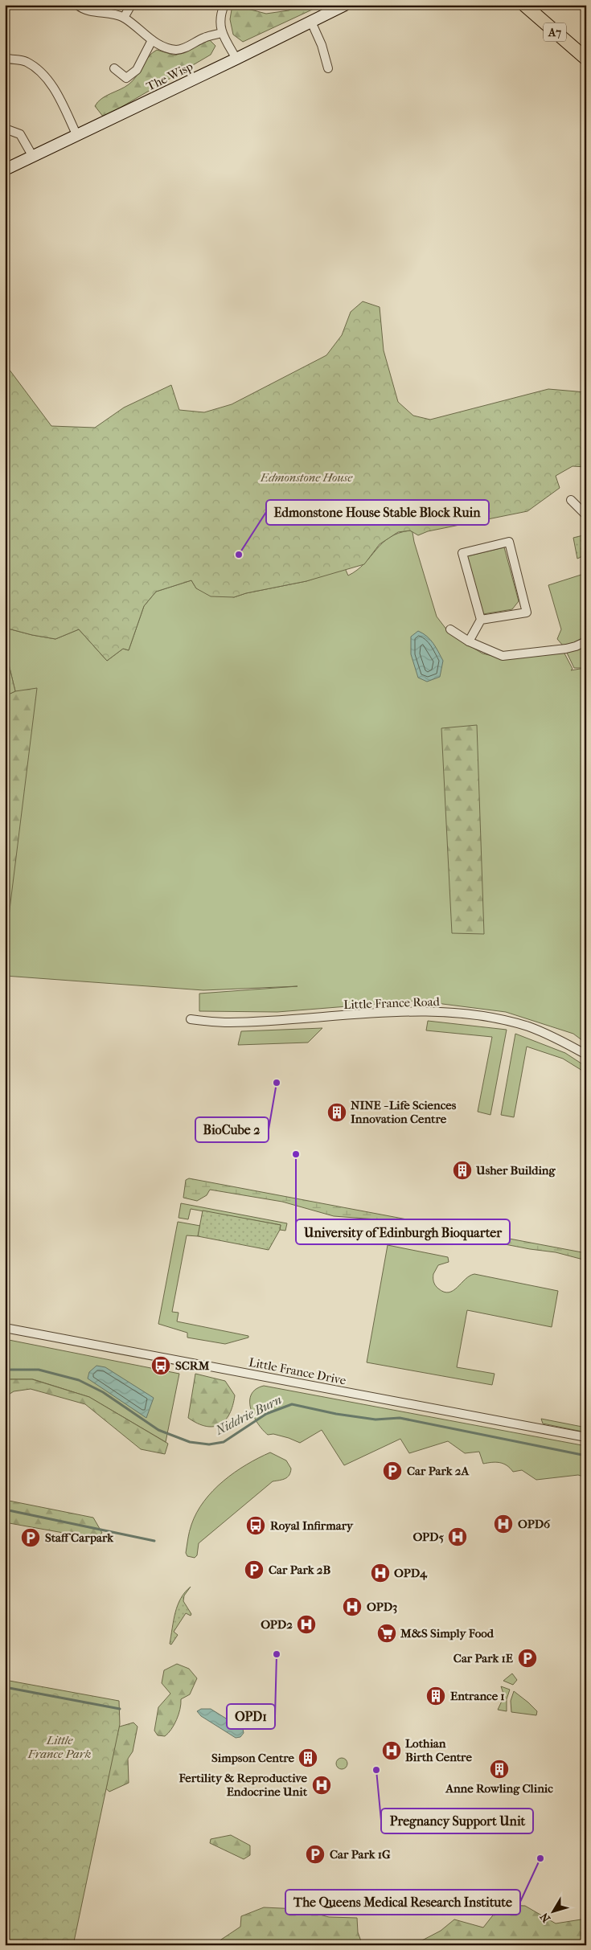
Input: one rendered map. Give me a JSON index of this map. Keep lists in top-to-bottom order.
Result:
{
  "streets": {
    "main road": ["A7"],
    "street": ["The Wisp", "Little France Road", "Little France Drive"]
  },
  "water": ["Niddrie Burn"],
  "parks": ["Edmonstone House", "Little France Park"],
  "places": {
    "other": [
      "Edmonstone House Stable Block Ruin",
      "BioCube 2",
      "University of Edinburgh Bioquarter",
      "OPD1",
      "Pregnancy Support Unit",
      "The Queens Medical Research Institute"
    ],
    "building": [
      "NINE - Life Sciences Innovation Centre",
      "Usher Building",
      "Entrance 1",
      "Simpson Centre",
      "Anne Rowling Clinic"
    ],
    "bus stop": ["SCRM", "Royal Infirmary"],
    "parking": [
      "Car Park 2A",
      "Staff Carpark",
      "Car Park 2B",
      "Car Park 1E",
      "Car Park 1G"
    ],
    "hospital": [
      "OPD6",
      "OPD5",
      "OPD4",
      "OPD3",
      "OPD2",
      "Lothian Birth Centre",
      "Fertility & Reproductive Endocrine Unit"
    ],
    "supermarket": ["M&S Simply Food"]
  },
  "north": "bottom left"
}
